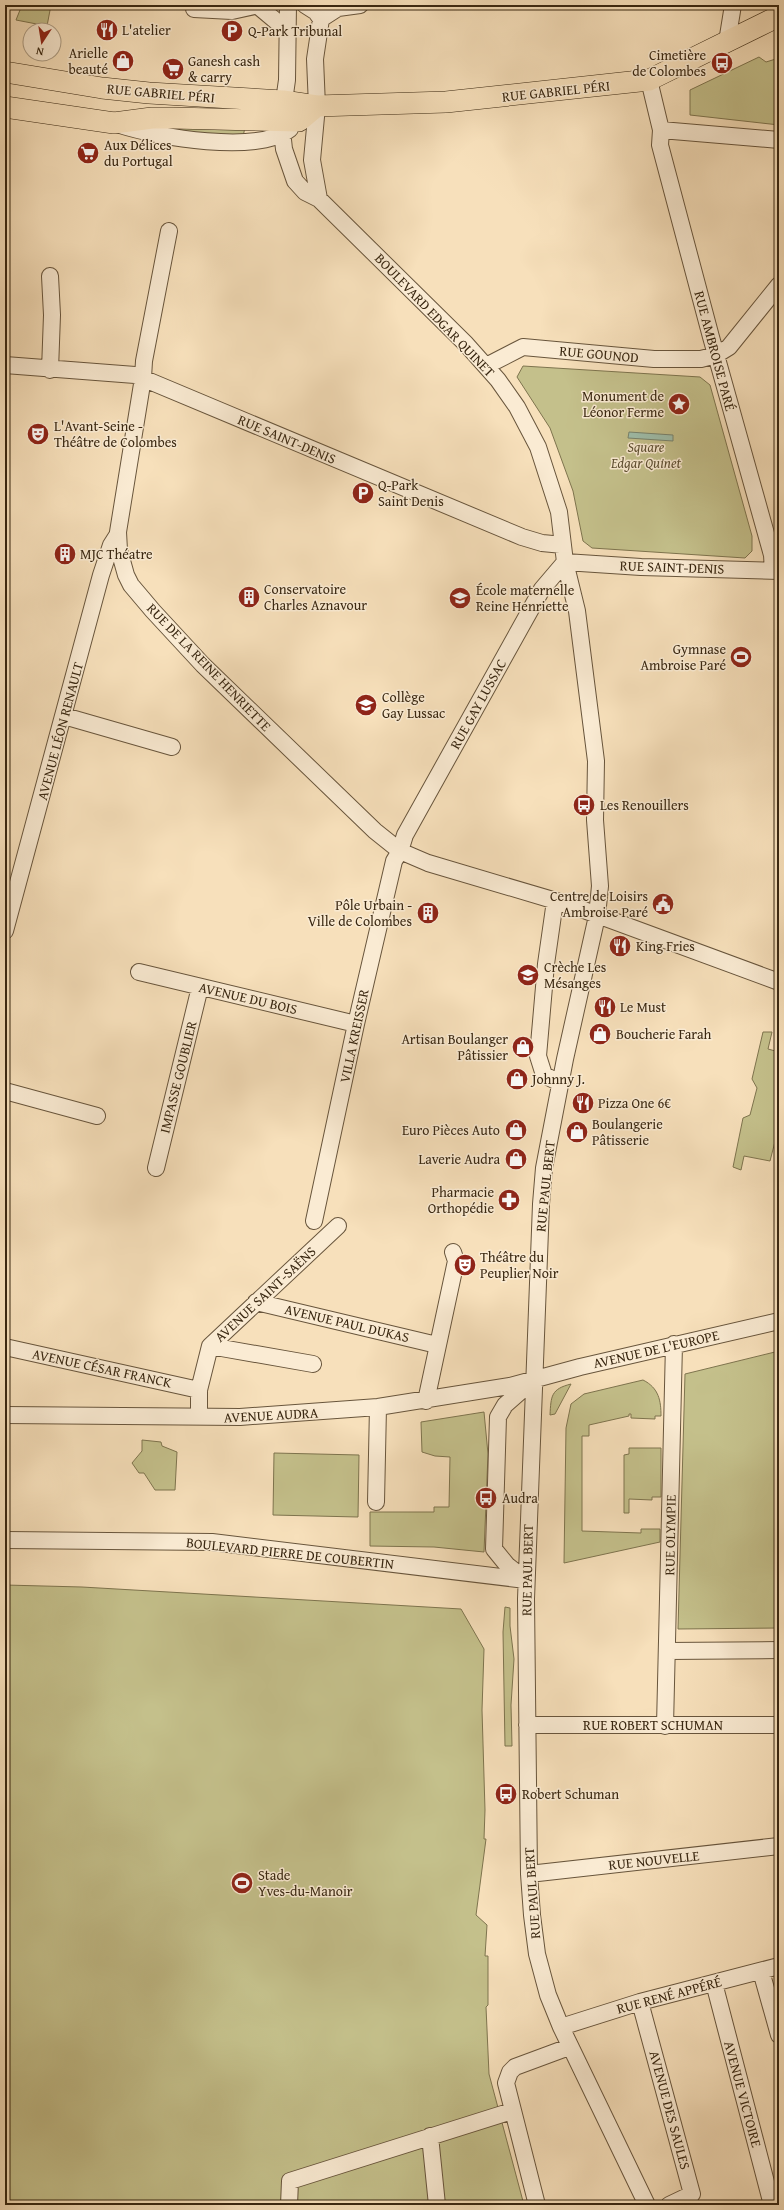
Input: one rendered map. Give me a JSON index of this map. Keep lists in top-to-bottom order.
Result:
{
  "streets": {
    "main road": ["RUE GABRIEL PÉRI"],
    "street": [
      "BOULEVARD EDGAR QUINET",
      "RUE AMBROISE PARÉ",
      "RUE GOUNOD",
      "RUE SAINT-DENIS",
      "RUE DE LA REINE HENRIETTE",
      "RUE GAY LUSSAC",
      "AVENUE LÉON RENAULT",
      "AVENUE DU BOIS",
      "VILLA KREISSER",
      "IMPASSE GOUBLIER",
      "RUE PAUL BERT",
      "AVENUE SAINT-SAËNS",
      "AVENUE PAUL DUKAS",
      "AVENUE DE L'EUROPE",
      "AVENUE CÉSAR FRANCK",
      "AVENUE AUDRA",
      "RUE OLYMPIE",
      "BOULEVARD PIERRE DE COUBERTIN",
      "RUE ROBERT SCHUMAN",
      "RUE NOUVELLE",
      "RUE RENÉ APPÉRÉ",
      "AVENUE VICTOIRE",
      "AVENUE DES SAULES"
    ]
  },
  "crossings": [
    ["RUE GABRIEL PÉRI", "BOULEVARD EDGAR QUINET"],
    ["RUE GABRIEL PÉRI", "RUE AMBROISE PARÉ"],
    ["BOULEVARD EDGAR QUINET", "RUE GOUNOD"],
    ["BOULEVARD EDGAR QUINET", "RUE SAINT-DENIS"],
    ["BOULEVARD EDGAR QUINET", "RUE DE LA REINE HENRIETTE"],
    ["BOULEVARD EDGAR QUINET", "RUE GAY LUSSAC"],
    ["BOULEVARD EDGAR QUINET", "RUE PAUL BERT"],
    ["RUE AMBROISE PARÉ", "RUE GOUNOD"],
    ["RUE AMBROISE PARÉ", "RUE SAINT-DENIS"],
    ["RUE SAINT-DENIS", "RUE DE LA REINE HENRIETTE"],
    ["RUE SAINT-DENIS", "RUE GAY LUSSAC"],
    ["RUE DE LA REINE HENRIETTE", "RUE GAY LUSSAC"],
    ["RUE DE LA REINE HENRIETTE", "AVENUE LÉON RENAULT"],
    ["RUE DE LA REINE HENRIETTE", "VILLA KREISSER"],
    ["RUE DE LA REINE HENRIETTE", "RUE PAUL BERT"],
    ["RUE GAY LUSSAC", "VILLA KREISSER"],
    ["AVENUE DU BOIS", "VILLA KREISSER"],
    ["AVENUE DU BOIS", "IMPASSE GOUBLIER"],
    ["RUE PAUL BERT", "AVENUE DE L'EUROPE"],
    ["RUE PAUL BERT", "AVENUE AUDRA"],
    ["RUE PAUL BERT", "BOULEVARD PIERRE DE COUBERTIN"],
    ["RUE PAUL BERT", "RUE ROBERT SCHUMAN"],
    ["RUE PAUL BERT", "RUE NOUVELLE"],
    ["RUE PAUL BERT", "RUE RENÉ APPÉRÉ"],
    ["AVENUE SAINT-SAËNS", "AVENUE PAUL DUKAS"],
    ["AVENUE SAINT-SAËNS", "AVENUE CÉSAR FRANCK"],
    ["AVENUE SAINT-SAËNS", "AVENUE AUDRA"],
    ["AVENUE DE L'EUROPE", "AVENUE AUDRA"],
    ["AVENUE DE L'EUROPE", "RUE OLYMPIE"],
    ["RUE OLYMPIE", "RUE ROBERT SCHUMAN"],
    ["RUE RENÉ APPÉRÉ", "AVENUE VICTOIRE"],
    ["RUE RENÉ APPÉRÉ", "AVENUE DES SAULES"]
  ],
  "parks": ["Square Edgar Quinet"],
  "places": {
    "restaurant": [
      "L'atelier",
      "King Fries",
      "Le Must",
      "Pizza One 6€"
    ],
    "parking": ["Q-Park Tribunal", "Q-Park Saint Denis"],
    "shop": [
      "Arielle beauté",
      "Boucherie Farah",
      "Artisan Boulanger Pâtissier",
      "Johnny J.",
      "Euro Pièces Auto",
      "Boulangerie Pâtisserie",
      "Laverie Audra"
    ],
    "bus stop": [
      "Cimetière de Colombes",
      "Les Renouillers",
      "Audra",
      "Robert Schuman"
    ],
    "supermarket": ["Ganesh cash & carry", "Aux Délices du Portugal"],
    "place": ["Monument de Léonor Ferme"],
    "theatre": ["L'Avant-Seine - Théâtre de Colombes", "Théâtre du Peuplier Noir"],
    "building": ["MJC Théatre", "Conservatoire Charles Aznavour", "Pôle Urbain - Ville de Colombes"],
    "school or university": ["École maternelle Reine Henriette", "Collège Gay Lussac", "Crèche Les Mésanges"],
    "sports": ["Gymnase Ambroise Paré", "Stade Yves-du-Manoir"],
    "public building": ["Centre de Loisirs Ambroise Paré"],
    "pharmacy": ["Pharmacie Orthopédie"]
  },
  "north": "bottom"
}
